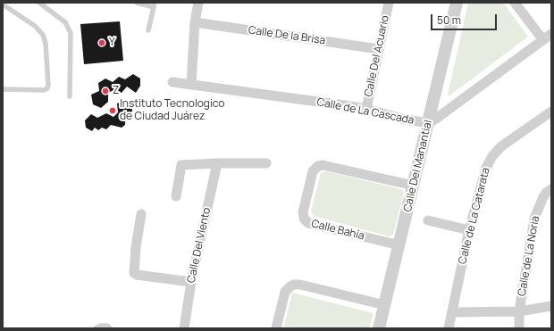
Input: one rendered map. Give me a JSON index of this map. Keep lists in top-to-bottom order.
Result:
{
  "streets": {
    "street": [
      "Calle De la Brisa",
      "Calle Del Acuario",
      "Calle de La Cascada",
      "Calle Del Manantial",
      "Calle de La Catarata",
      "Calle Bahía",
      "Calle Del Viento",
      "Calle de La Noria"
    ]
  },
  "crossings": [
    ["Calle De la Brisa", "Calle Del Acuario"],
    ["Calle Del Acuario", "Calle de La Cascada"],
    ["Calle de La Cascada", "Calle Del Manantial"],
    ["Calle Del Manantial", "Calle Bahía"]
  ],
  "places": ["Y", "Z", "Instituto Tecnologico de Ciudad Juárez"],
  "scale_bar": "50 m"
}
